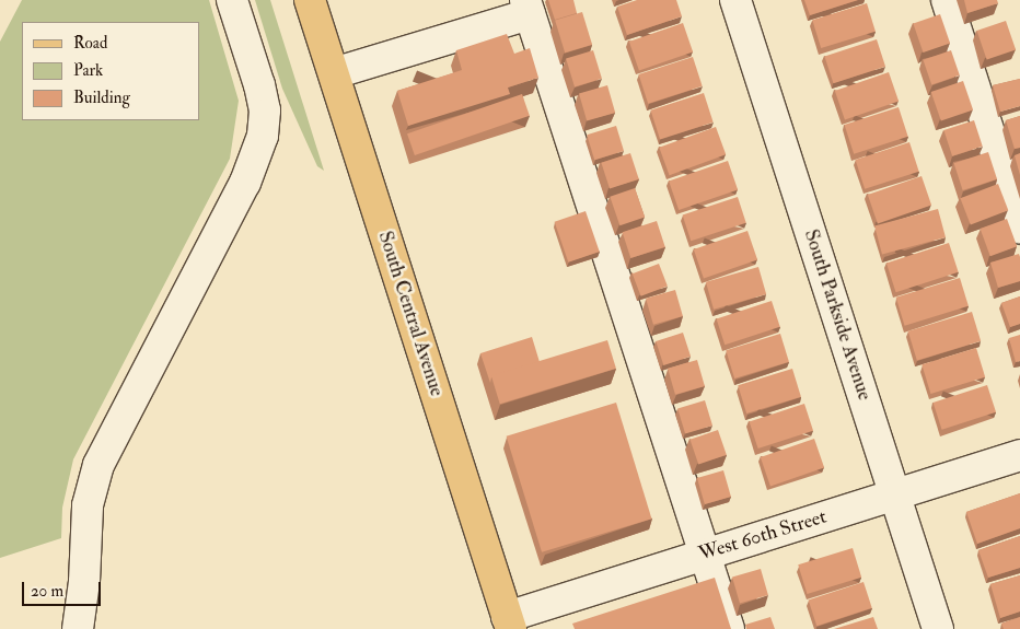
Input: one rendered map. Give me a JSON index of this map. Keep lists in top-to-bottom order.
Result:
{
  "streets": {
    "main road": ["South Central Avenue"],
    "street": ["South Parkside Avenue", "West 60th Street"]
  },
  "crossings": [
    ["South Central Avenue", "West 60th Street"],
    ["South Parkside Avenue", "West 60th Street"]
  ],
  "legend": ["Road", "Park", "Building"],
  "scale_bar": "20 m"
}
